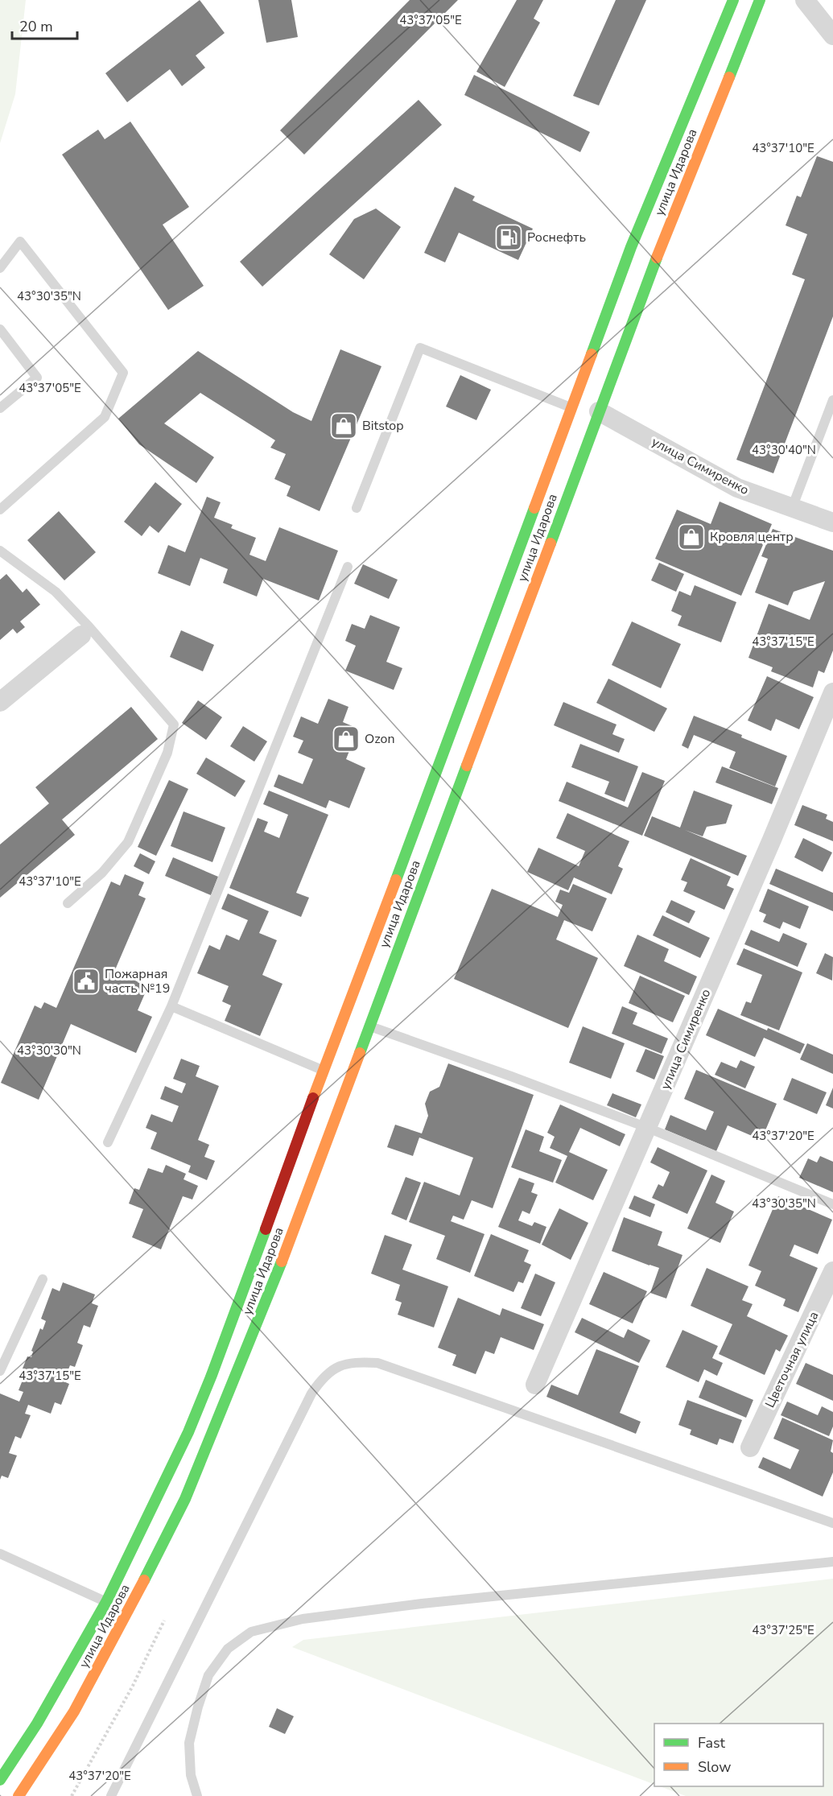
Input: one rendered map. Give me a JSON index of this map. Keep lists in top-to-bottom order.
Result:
{
  "streets": {
    "main road": ["улица Идарова"],
    "street": ["улица Симиренко", "Цветочная улица"]
  },
  "crossings": [
    ["улица Идарова", "улица Симиренко"]
  ],
  "places": {
    "fuel station": ["Роснефть"],
    "shop": ["Bitstop", "Кровля центр", "Ozon"],
    "public building": ["Пожарная часть №19"]
  },
  "legend": ["Fast", "Slow"],
  "scale_bar": "20 m",
  "coordinates": [
    "43°37'05\"E",
    "43°37'10\"E",
    "43°30'35\"N",
    "43°30'40\"N",
    "43°37'15\"E",
    "43°30'30\"N",
    "43°37'20\"E",
    "43°37'25\"E"
  ]
}
